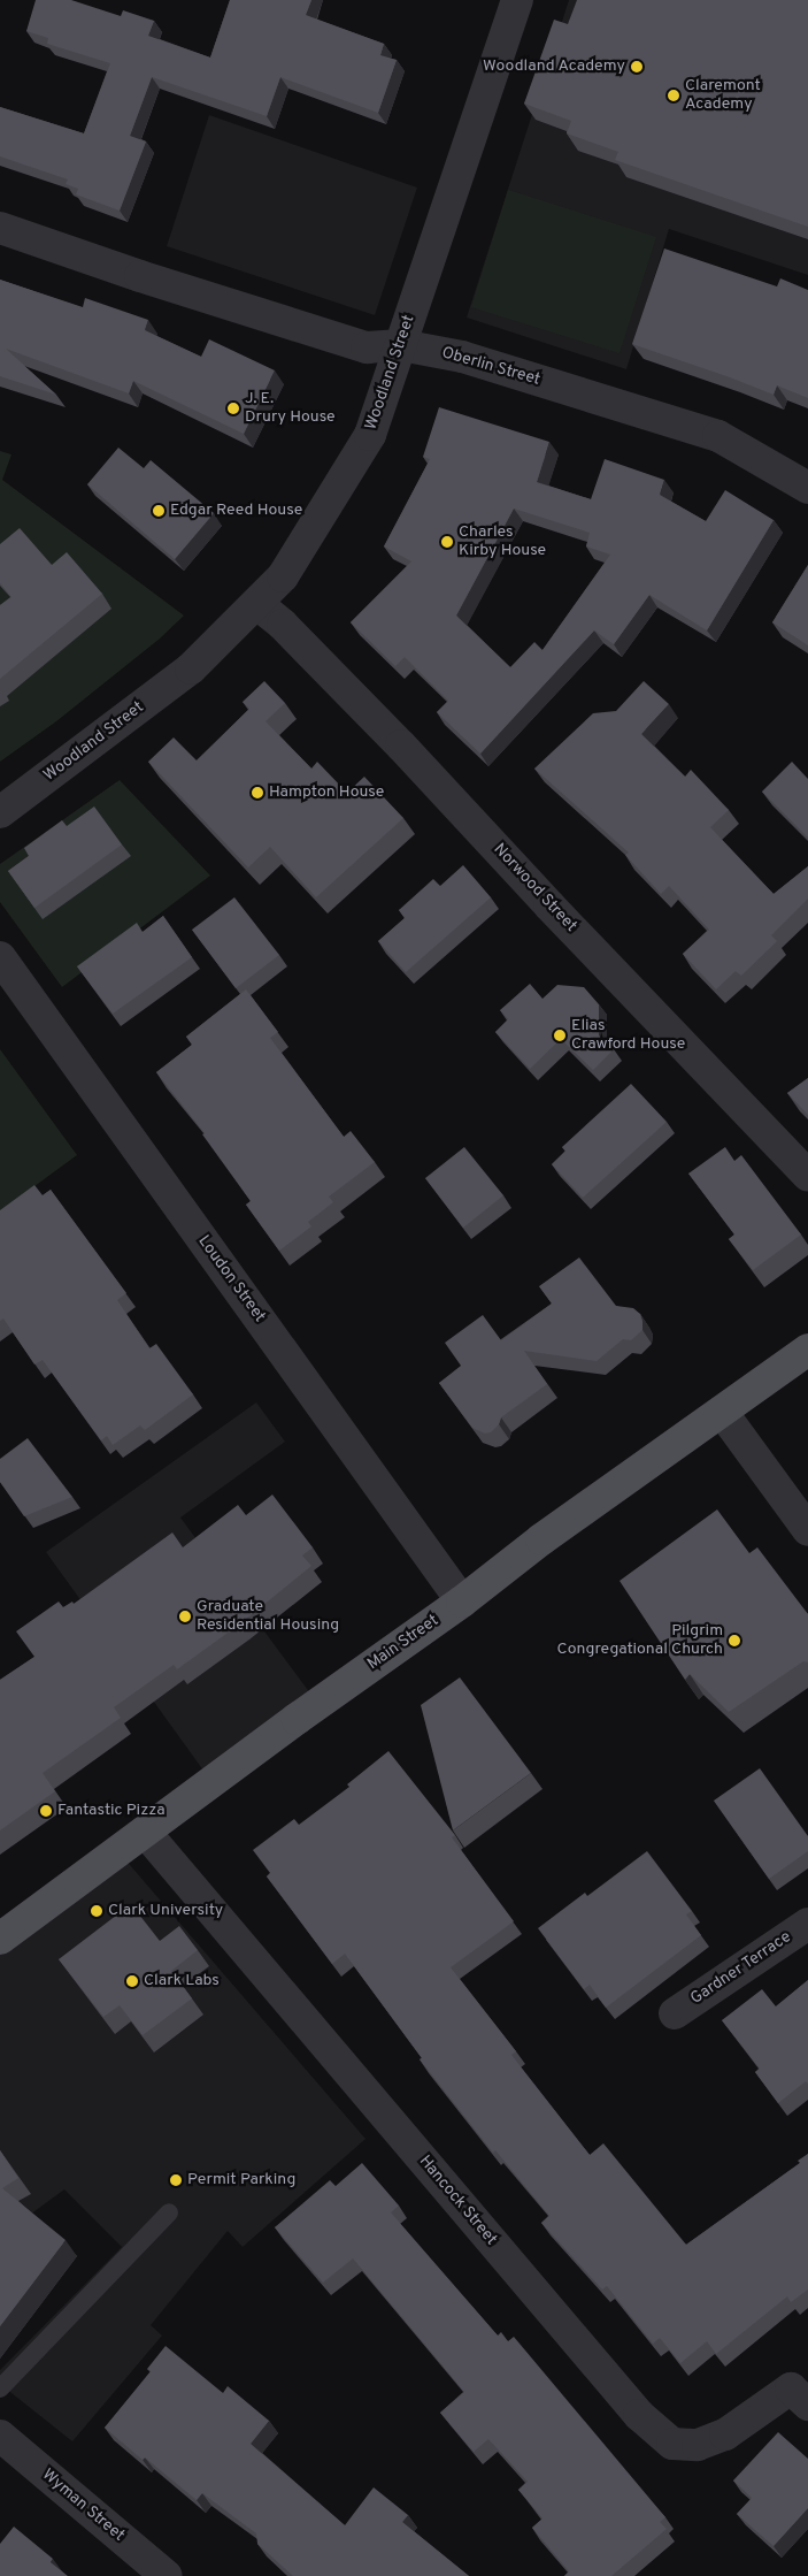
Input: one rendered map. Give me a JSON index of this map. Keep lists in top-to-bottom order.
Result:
{
  "streets": {
    "main road": ["Main Street"],
    "street": [
      "Oberlin Street",
      "Woodland Street",
      "Norwood Street",
      "Loudon Street",
      "Gardner Terrace",
      "Hancock Street",
      "Wyman Street"
    ]
  },
  "crossings": [
    ["Oberlin Street", "Woodland Street"],
    ["Woodland Street", "Norwood Street"],
    ["Loudon Street", "Main Street"],
    ["Main Street", "Hancock Street"]
  ],
  "places": [
    "Woodland Academy",
    "Claremont Academy",
    "J. E. Drury House",
    "Edgar Reed House",
    "Charles Kirby House",
    "Hampton House",
    "Elias Crawford House",
    "Graduate Residential Housing",
    "Pilgrim Congregational Church",
    "Fantastic Pizza",
    "Clark University",
    "Clark Labs",
    "Permit Parking"
  ]
}
